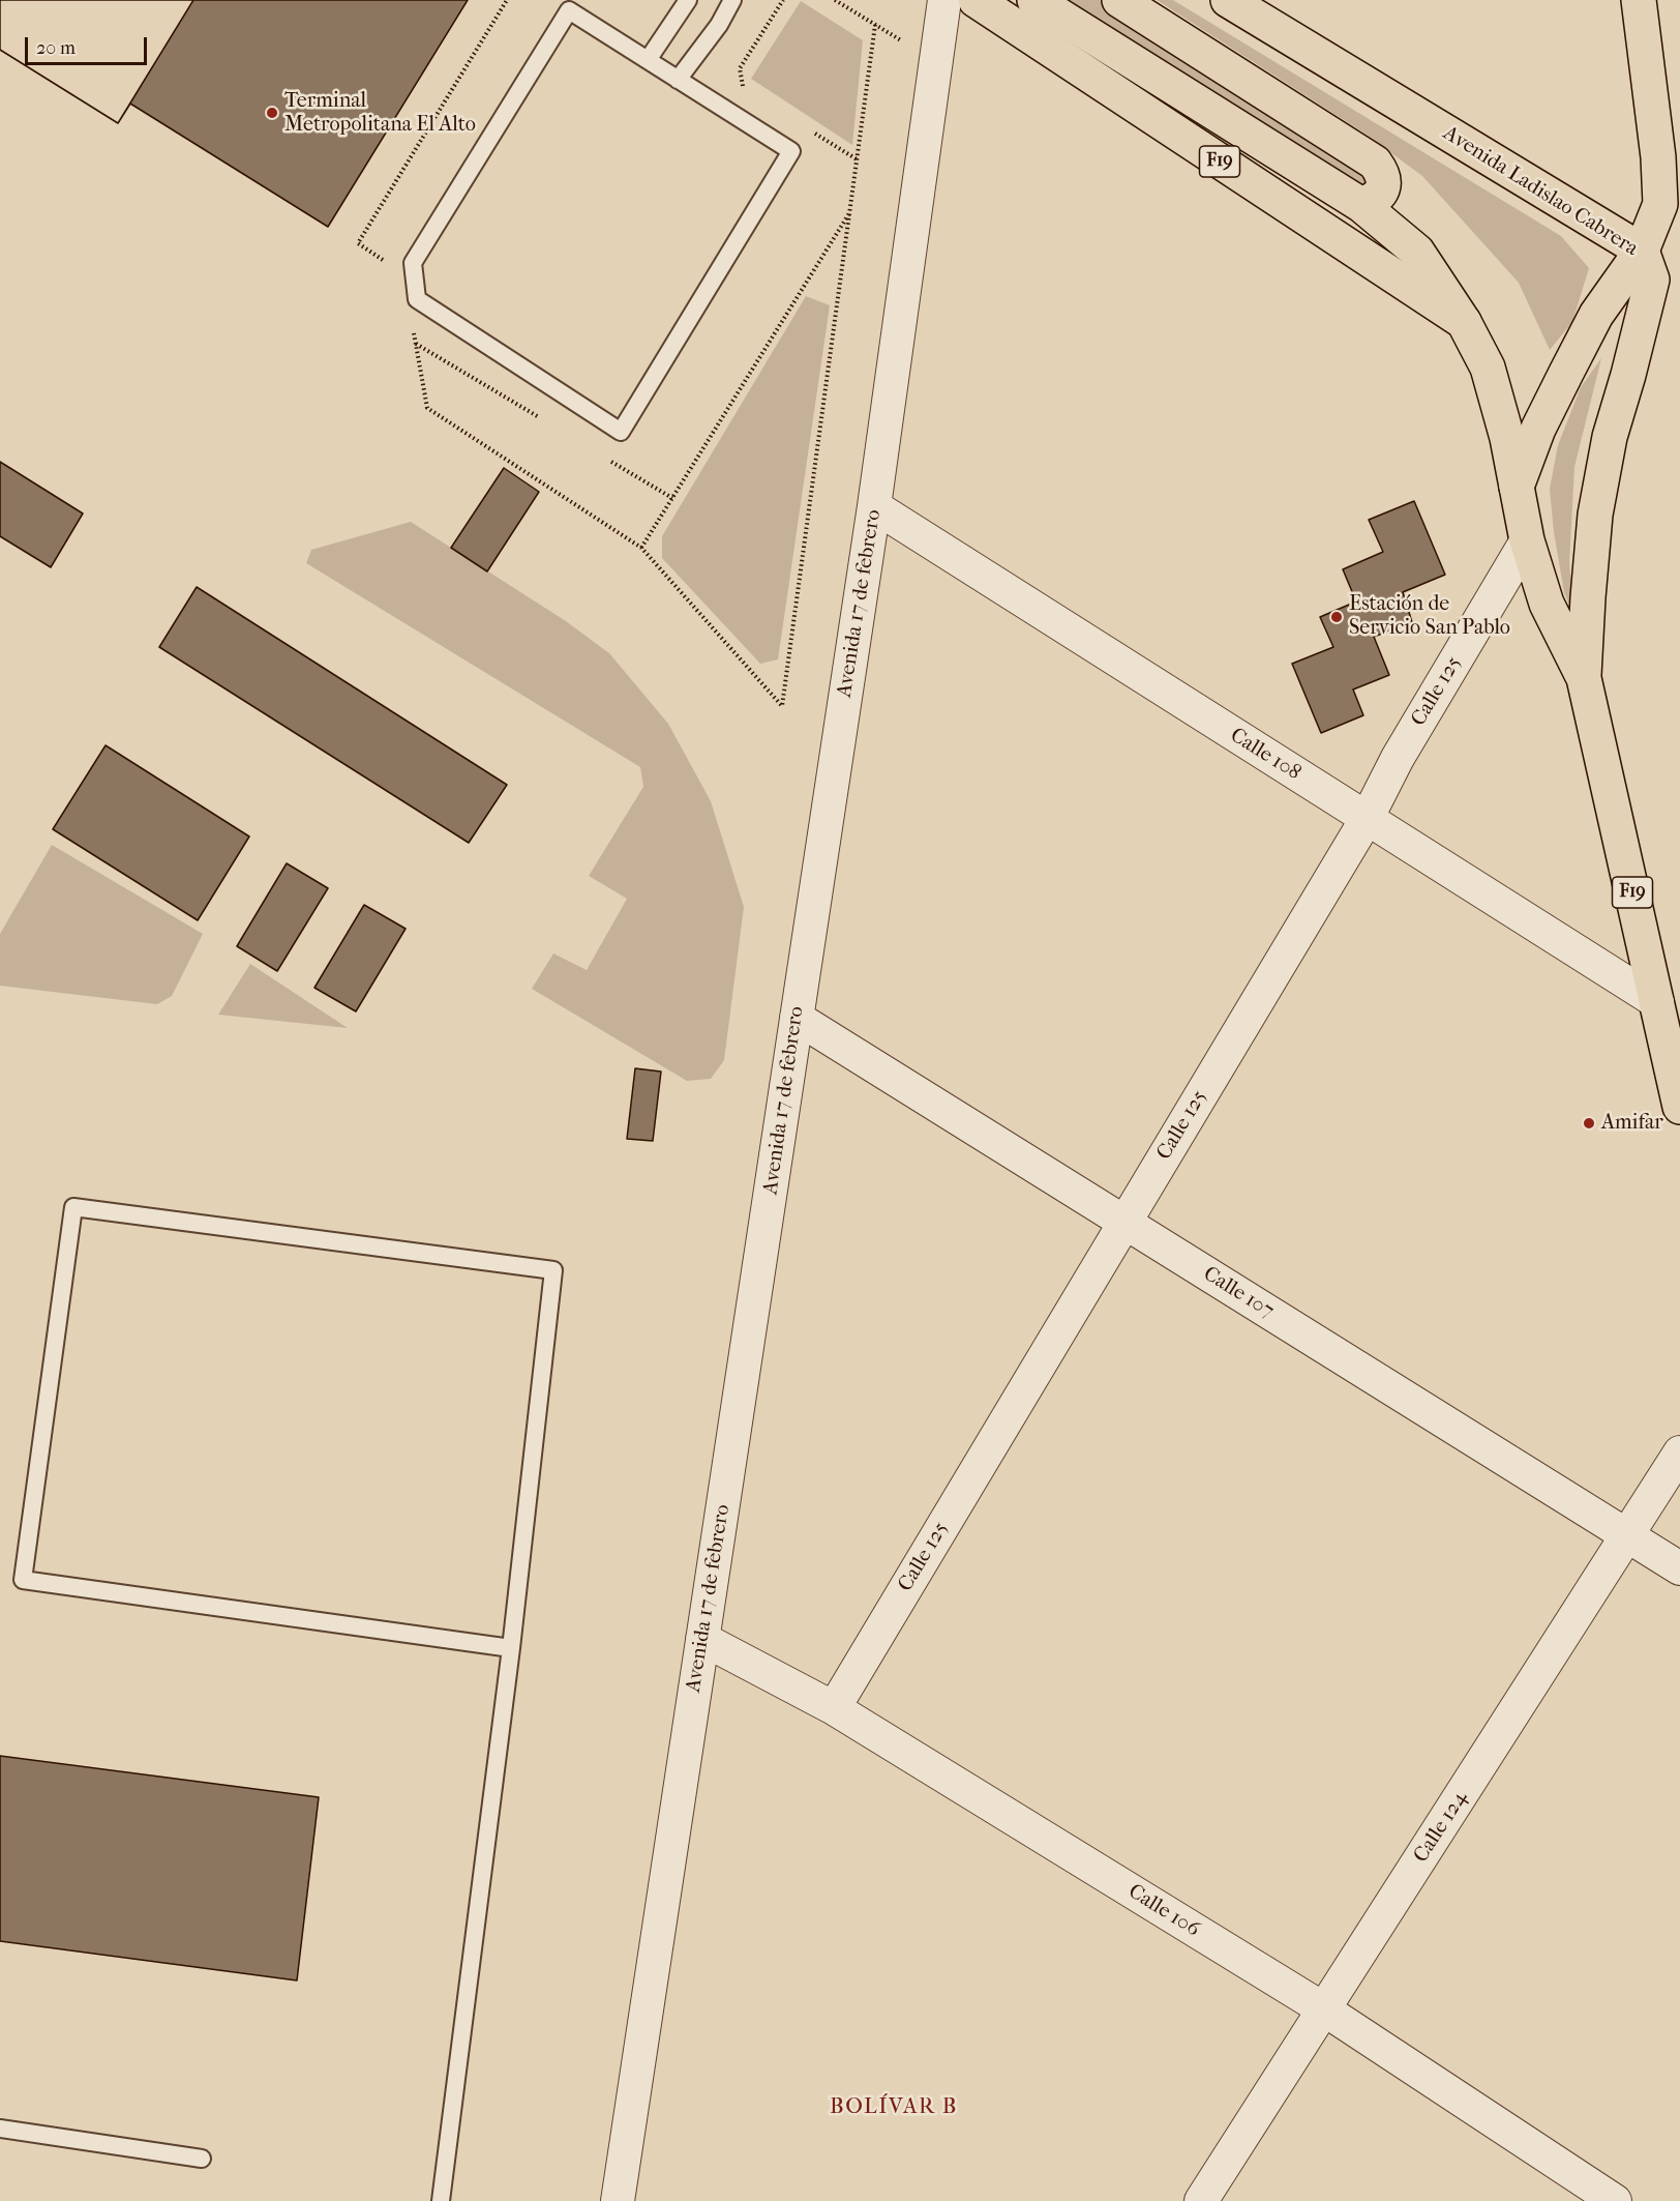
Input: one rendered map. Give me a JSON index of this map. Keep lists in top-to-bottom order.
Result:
{
  "streets": {
    "main road": ["F19", "Avenida Ladislao Cabrera"],
    "street": [
      "Avenida 17 de febrero",
      "Calle 125",
      "Calle 108",
      "Calle 107",
      "Calle 124",
      "Calle 106"
    ]
  },
  "crossings": [
    ["Avenida Ladislao Cabrera", "Calle 125"],
    ["Avenida Ladislao Cabrera", "Calle 108"],
    ["Avenida 17 de febrero", "Calle 108"],
    ["Avenida 17 de febrero", "Calle 107"],
    ["Avenida 17 de febrero", "Calle 106"],
    ["Calle 125", "Calle 108"],
    ["Calle 125", "Calle 107"],
    ["Calle 125", "Calle 106"],
    ["Calle 107", "Calle 124"],
    ["Calle 124", "Calle 106"]
  ],
  "districts": ["BOLÍVAR B"],
  "places": ["Terminal Metropolitana El Alto", "Estación de Servicio San Pablo", "Amifar"],
  "scale_bar": "20 m"
}
